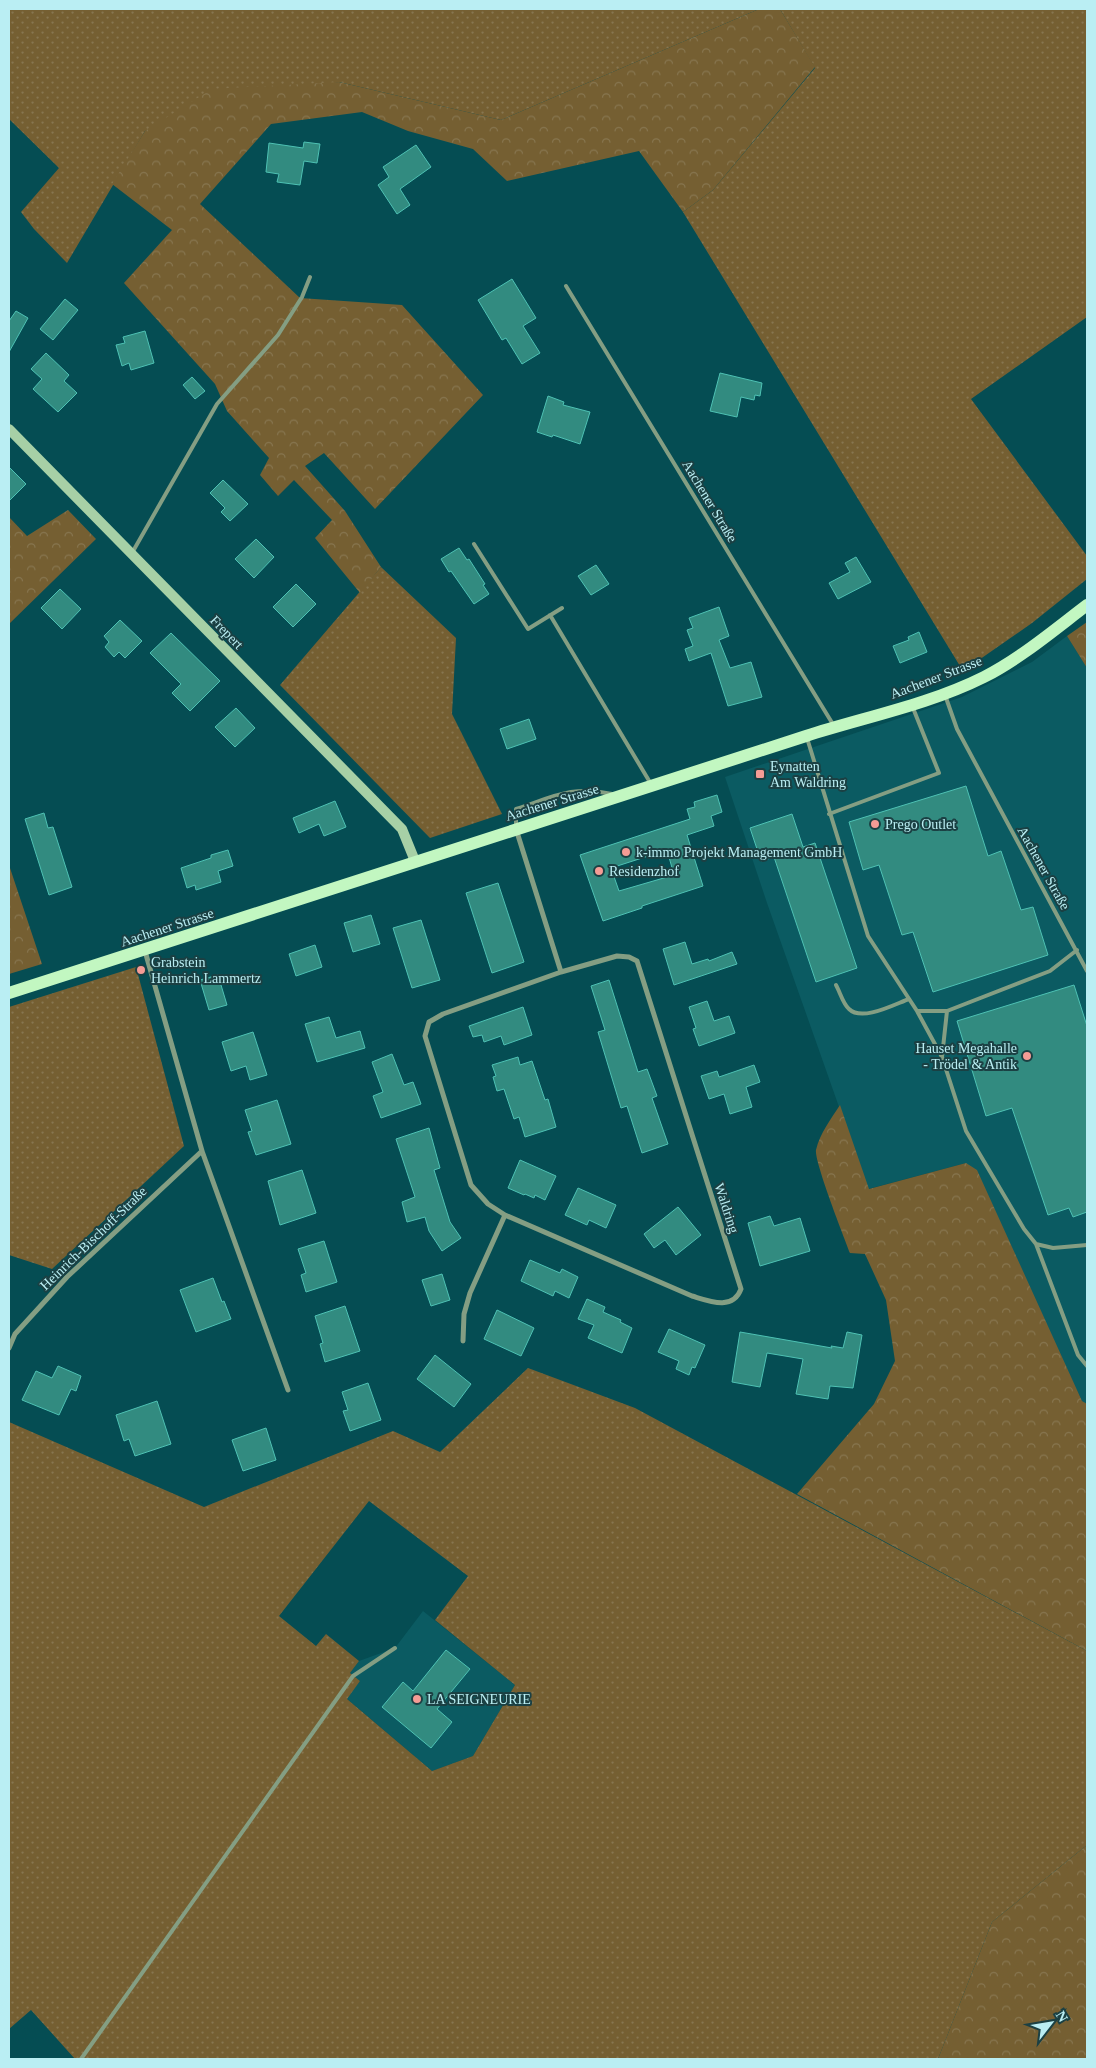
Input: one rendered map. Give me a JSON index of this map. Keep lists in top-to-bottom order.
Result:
{
  "streets": {
    "main road": ["Aachener Strasse"],
    "street": ["Frepert", "Waldring", "Heinrich-Bischoff-Straße"],
    "lane": ["Aachener Straße"]
  },
  "crossings": [
    ["Aachener Straße", "Aachener Strasse"],
    ["Frepert", "Aachener Strasse"]
  ],
  "places": {
    "transit": ["Eynatten Am Waldring"],
    "other": [
      "Prego Outlet",
      "k-immo Projekt Management GmbH",
      "Residenzhof",
      "Grabstein Heinrich Lammertz",
      "Hauset Megahalle - Trödel & Antik",
      "LA SEIGNEURIE"
    ]
  },
  "north": "top right"
}
